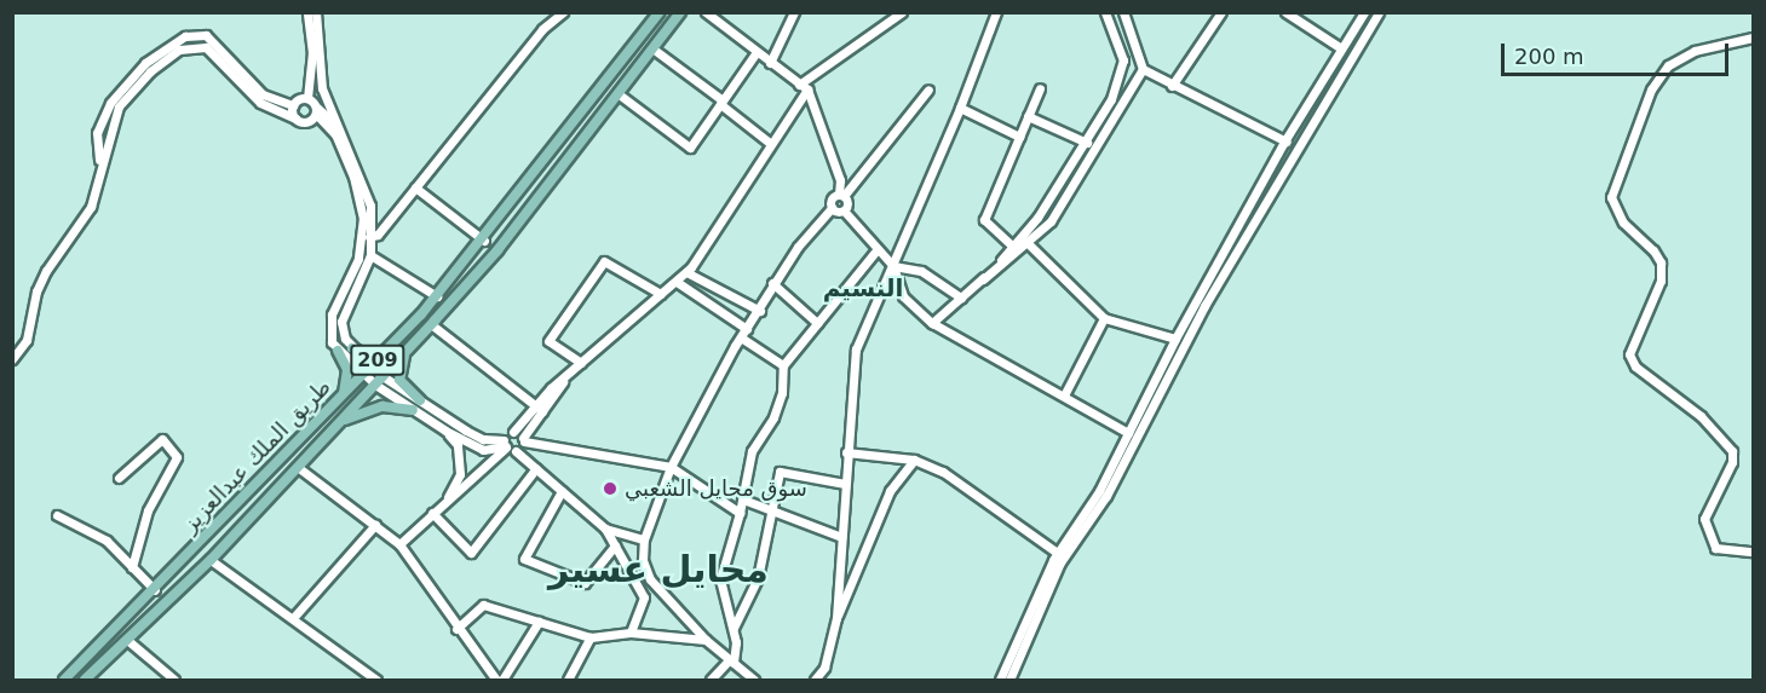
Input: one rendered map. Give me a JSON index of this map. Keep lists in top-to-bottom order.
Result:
{
  "streets": {
    "main road": ["209", "طريق الملك عبدالعزيز"]
  },
  "districts": ["النسيم", "محايل عسير"],
  "places": ["سوق محايل الشعبي"],
  "scale_bar": "200 m"
}
